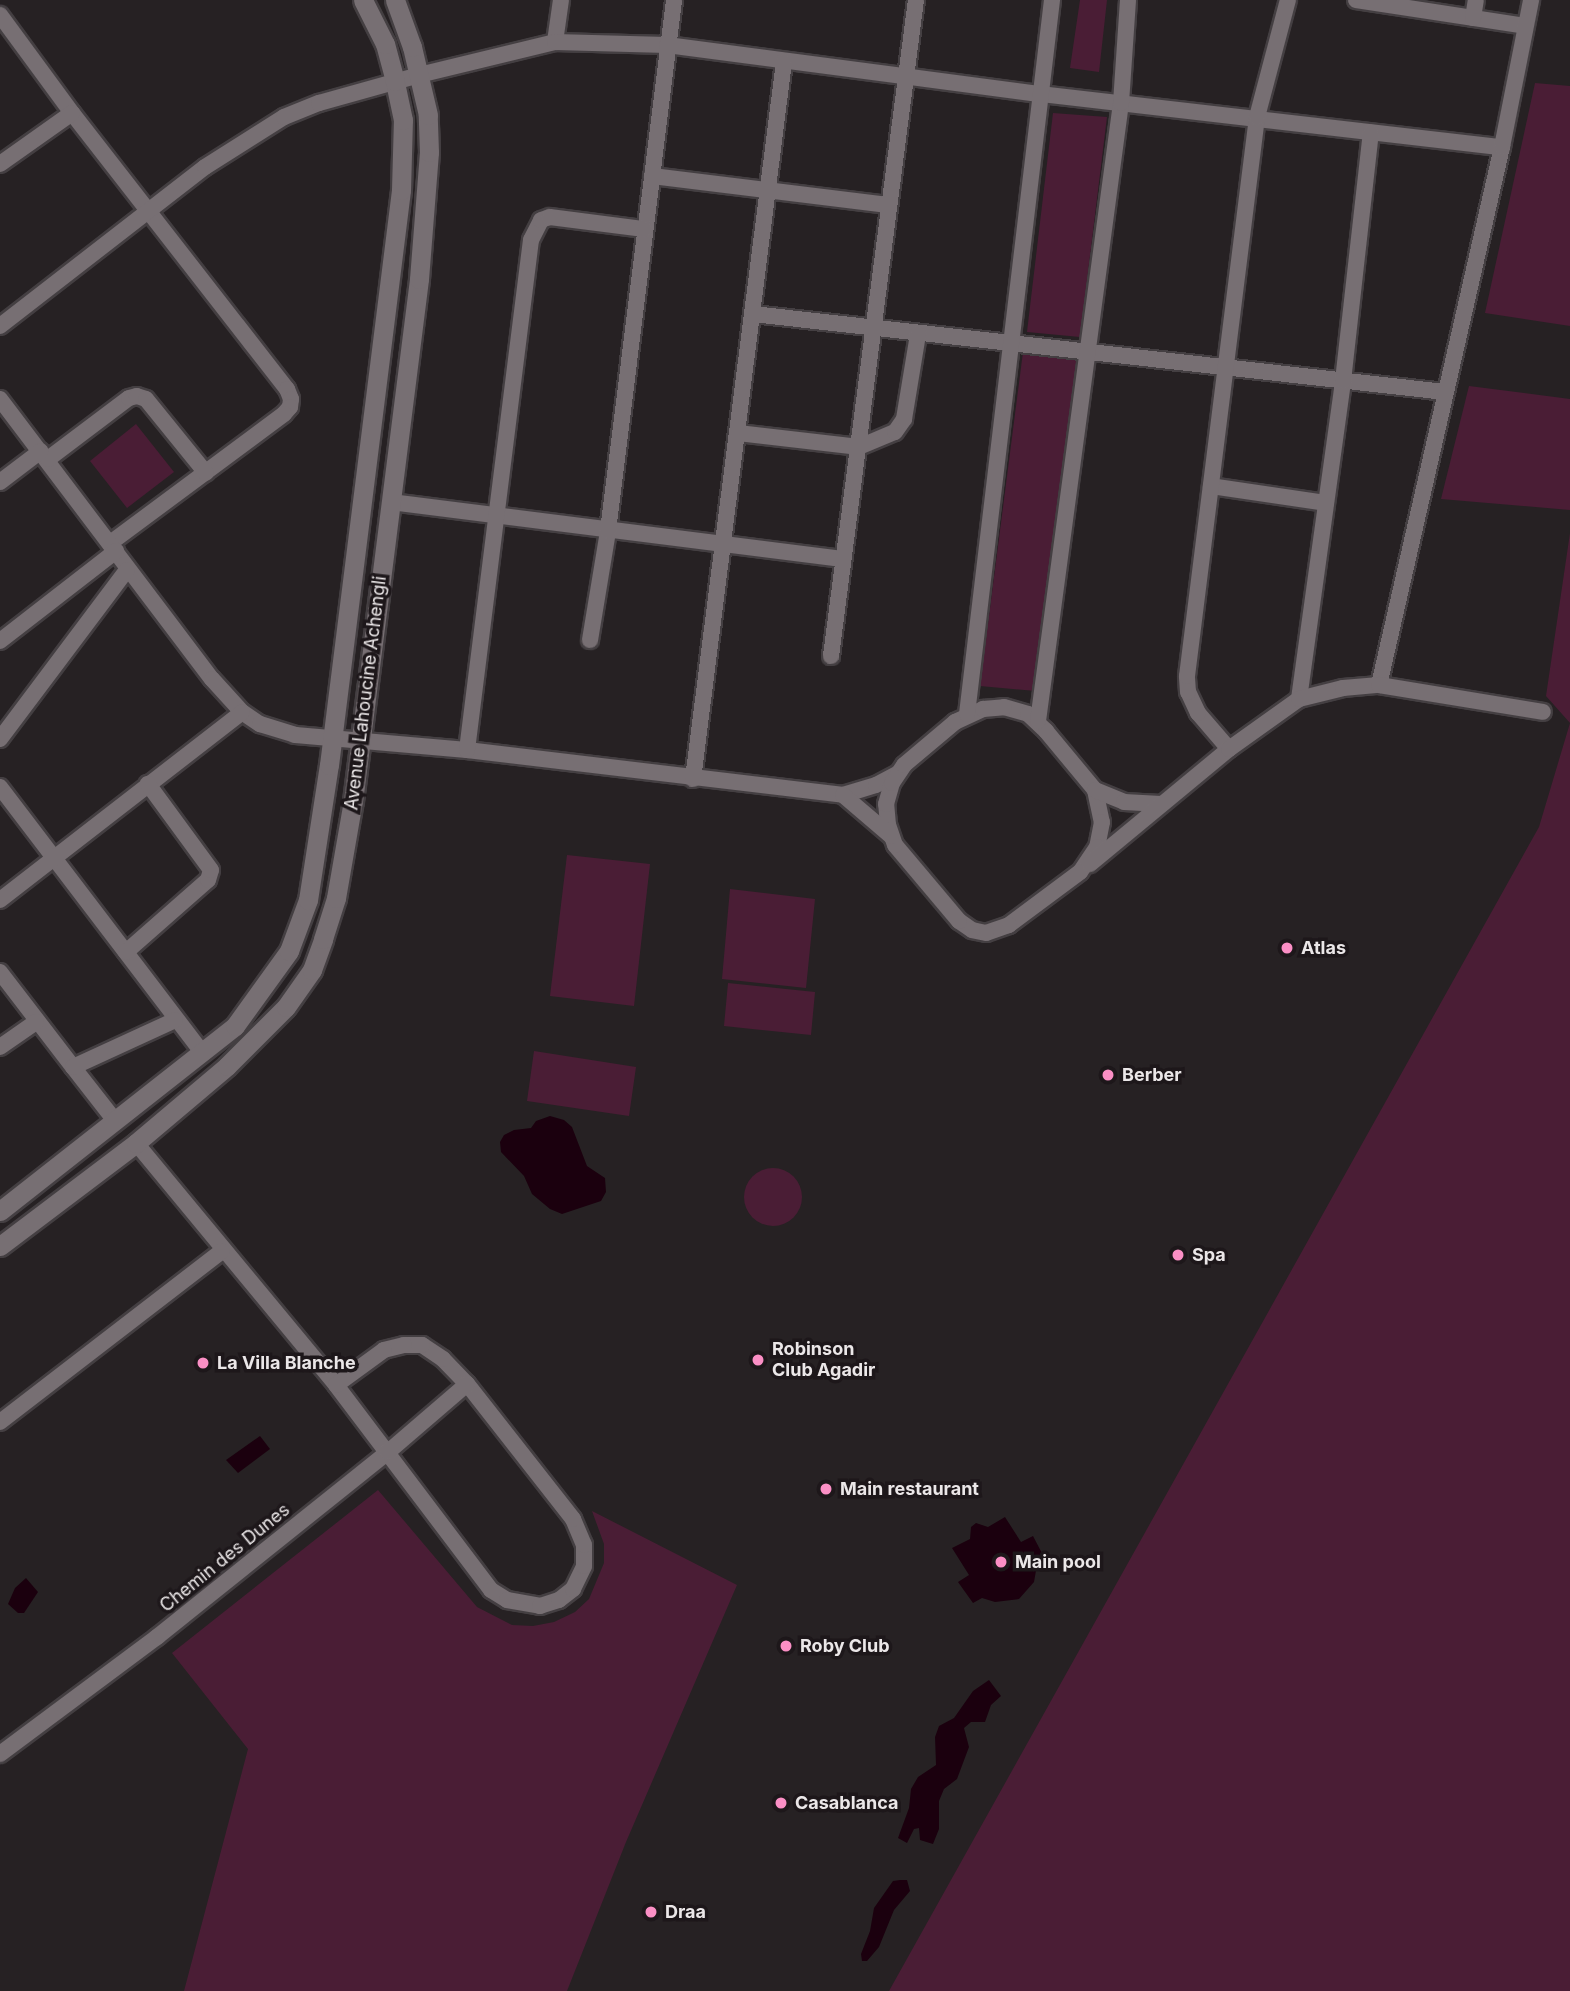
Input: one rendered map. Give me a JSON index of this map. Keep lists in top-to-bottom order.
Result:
{
  "streets": {
    "street": ["Avenue Lahoucine Achengli", "Chemin des Dunes"]
  },
  "places": [
    "Atlas",
    "Berber",
    "Spa",
    "Robinson Club Agadir",
    "La Villa Blanche",
    "Main restaurant",
    "Main pool",
    "Roby Club",
    "Casablanca",
    "Draa"
  ]
}
